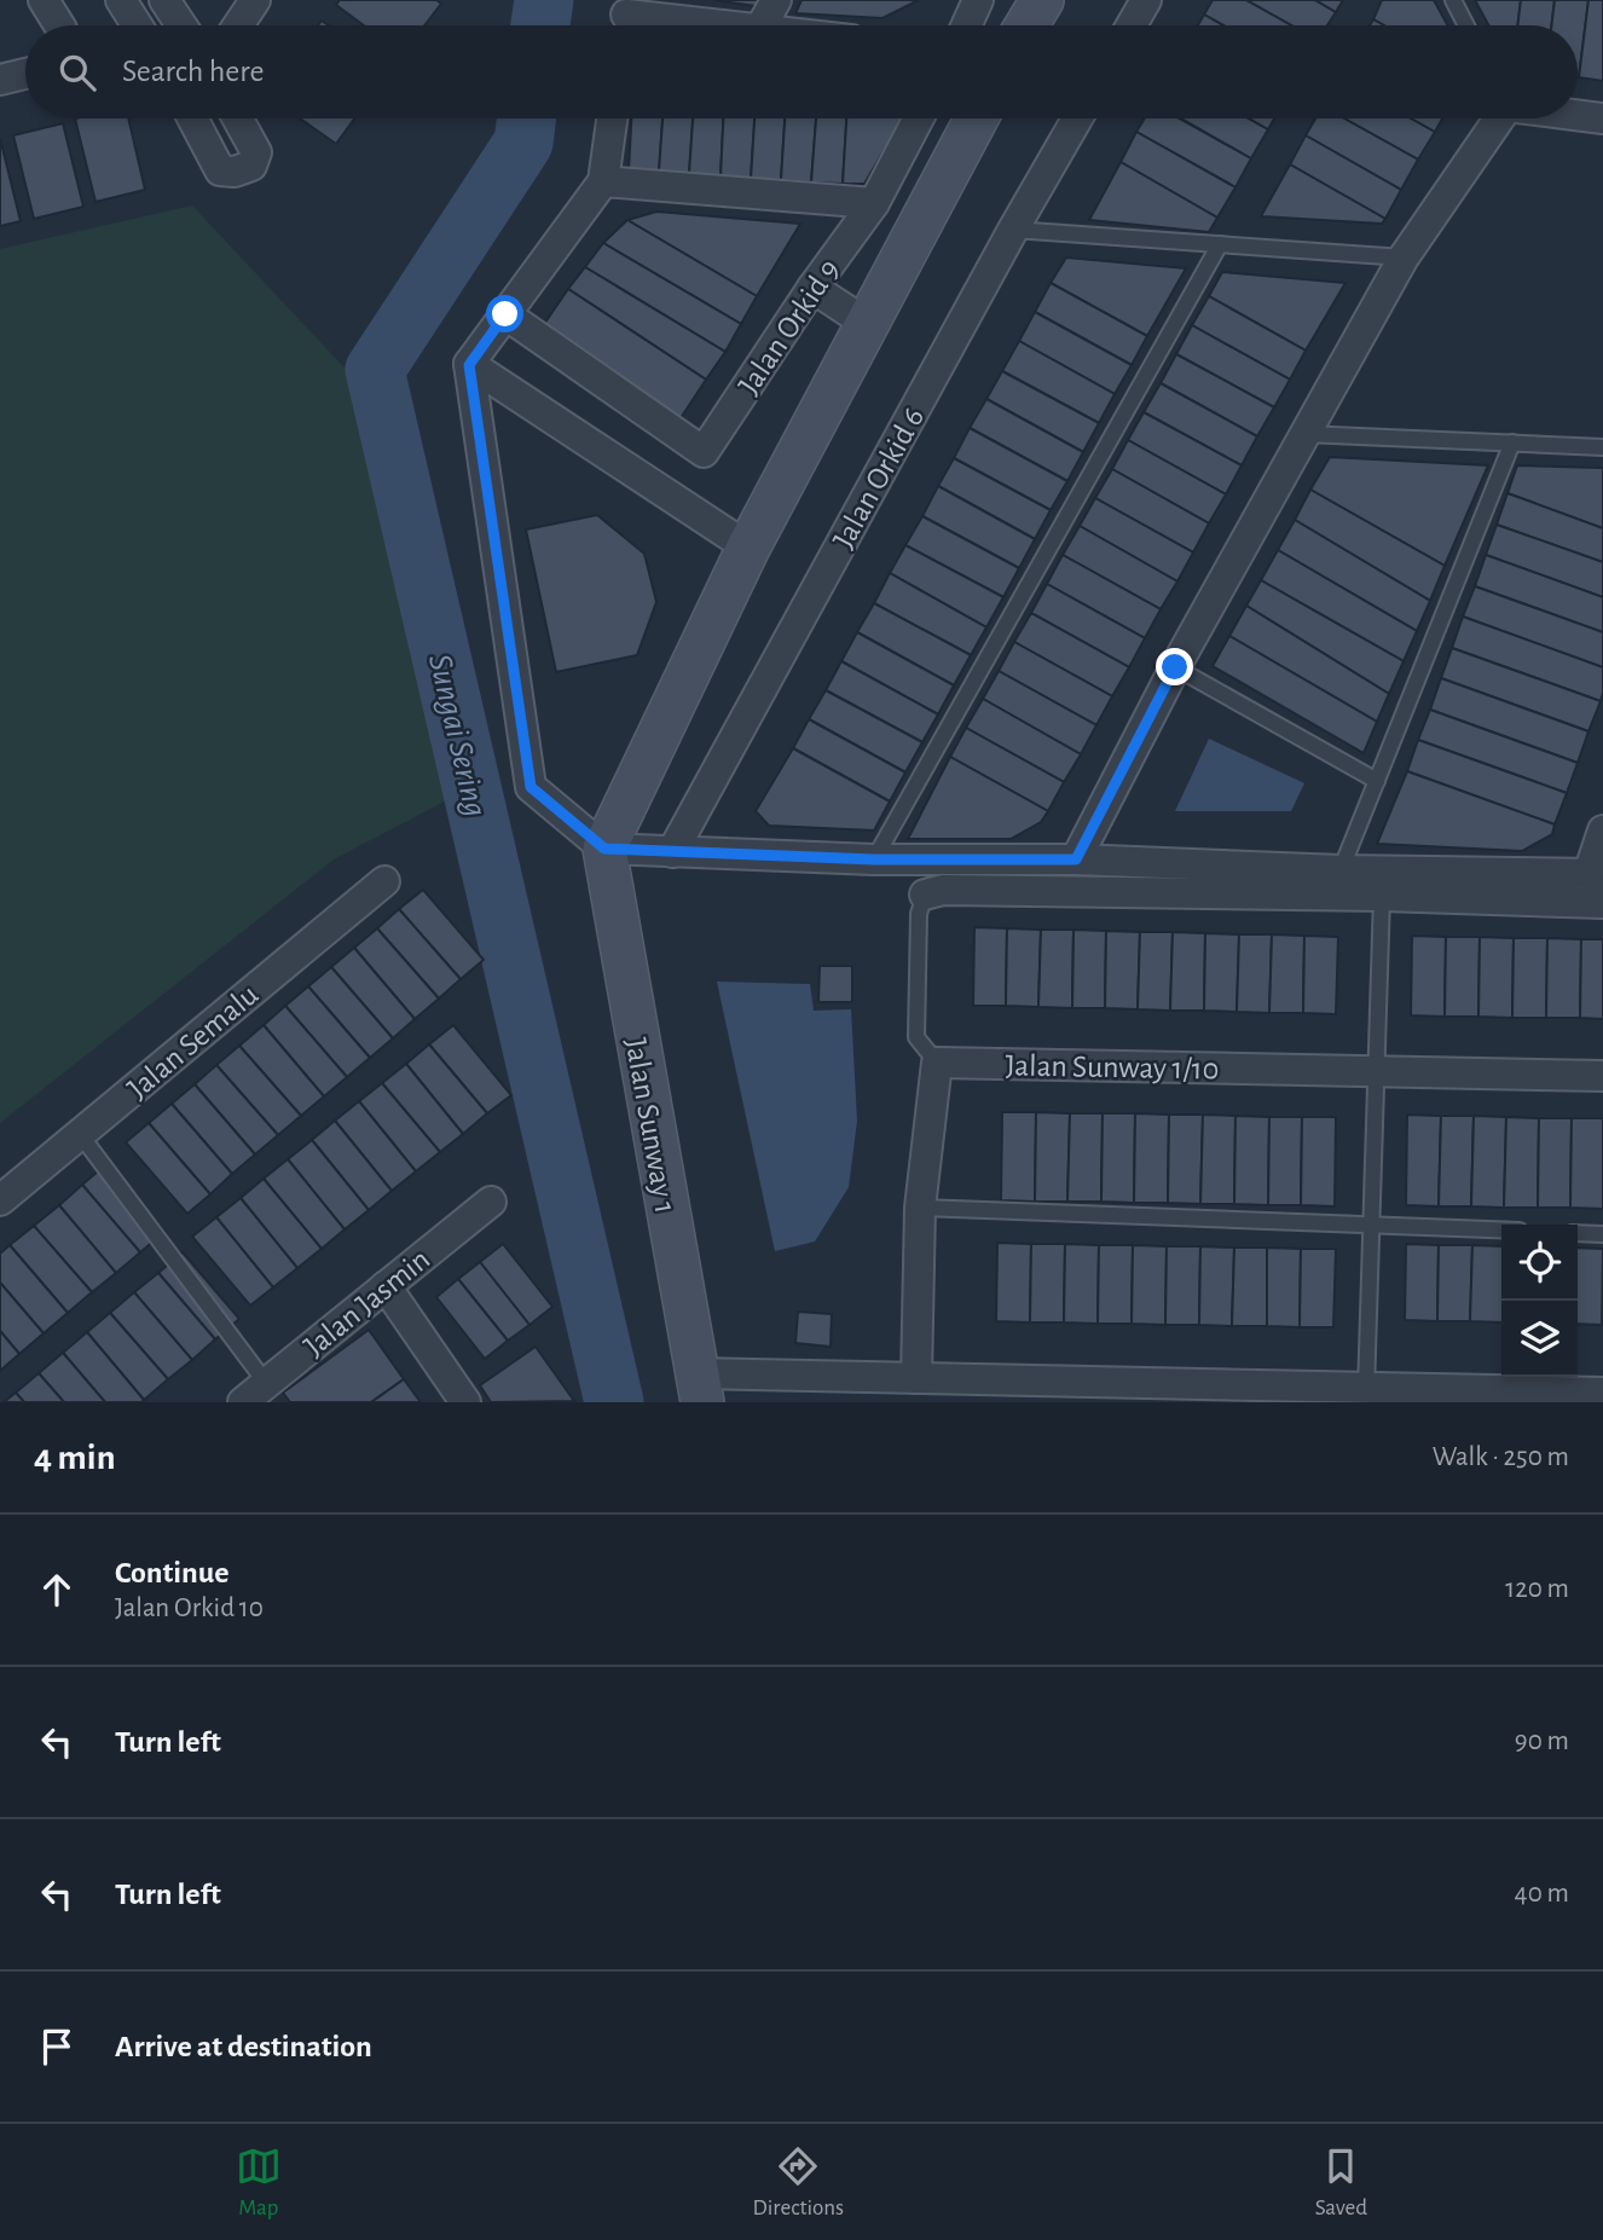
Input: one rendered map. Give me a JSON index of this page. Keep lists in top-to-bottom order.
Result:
{
  "streets": {
    "street": [
      "Jalan Orkid 9",
      "Jalan Orkid 6",
      "Jalan Semalu",
      "Jalan Sunway 1/10",
      "Jalan Sunway 1",
      "Jalan Jasmin"
    ]
  },
  "water": ["Sungai Sering"],
  "page": {
    "search": "Search here",
    "heading": ["4 min", "Walk · 250 m"],
    "list": [
      ["Continue", "Jalan Orkid 10", "120 m"],
      ["Turn left", "90 m"],
      ["Turn left", "40 m"],
      "Arrive at destination"
    ],
    "nav": ["Map", "Directions", "Saved"]
  }
}
